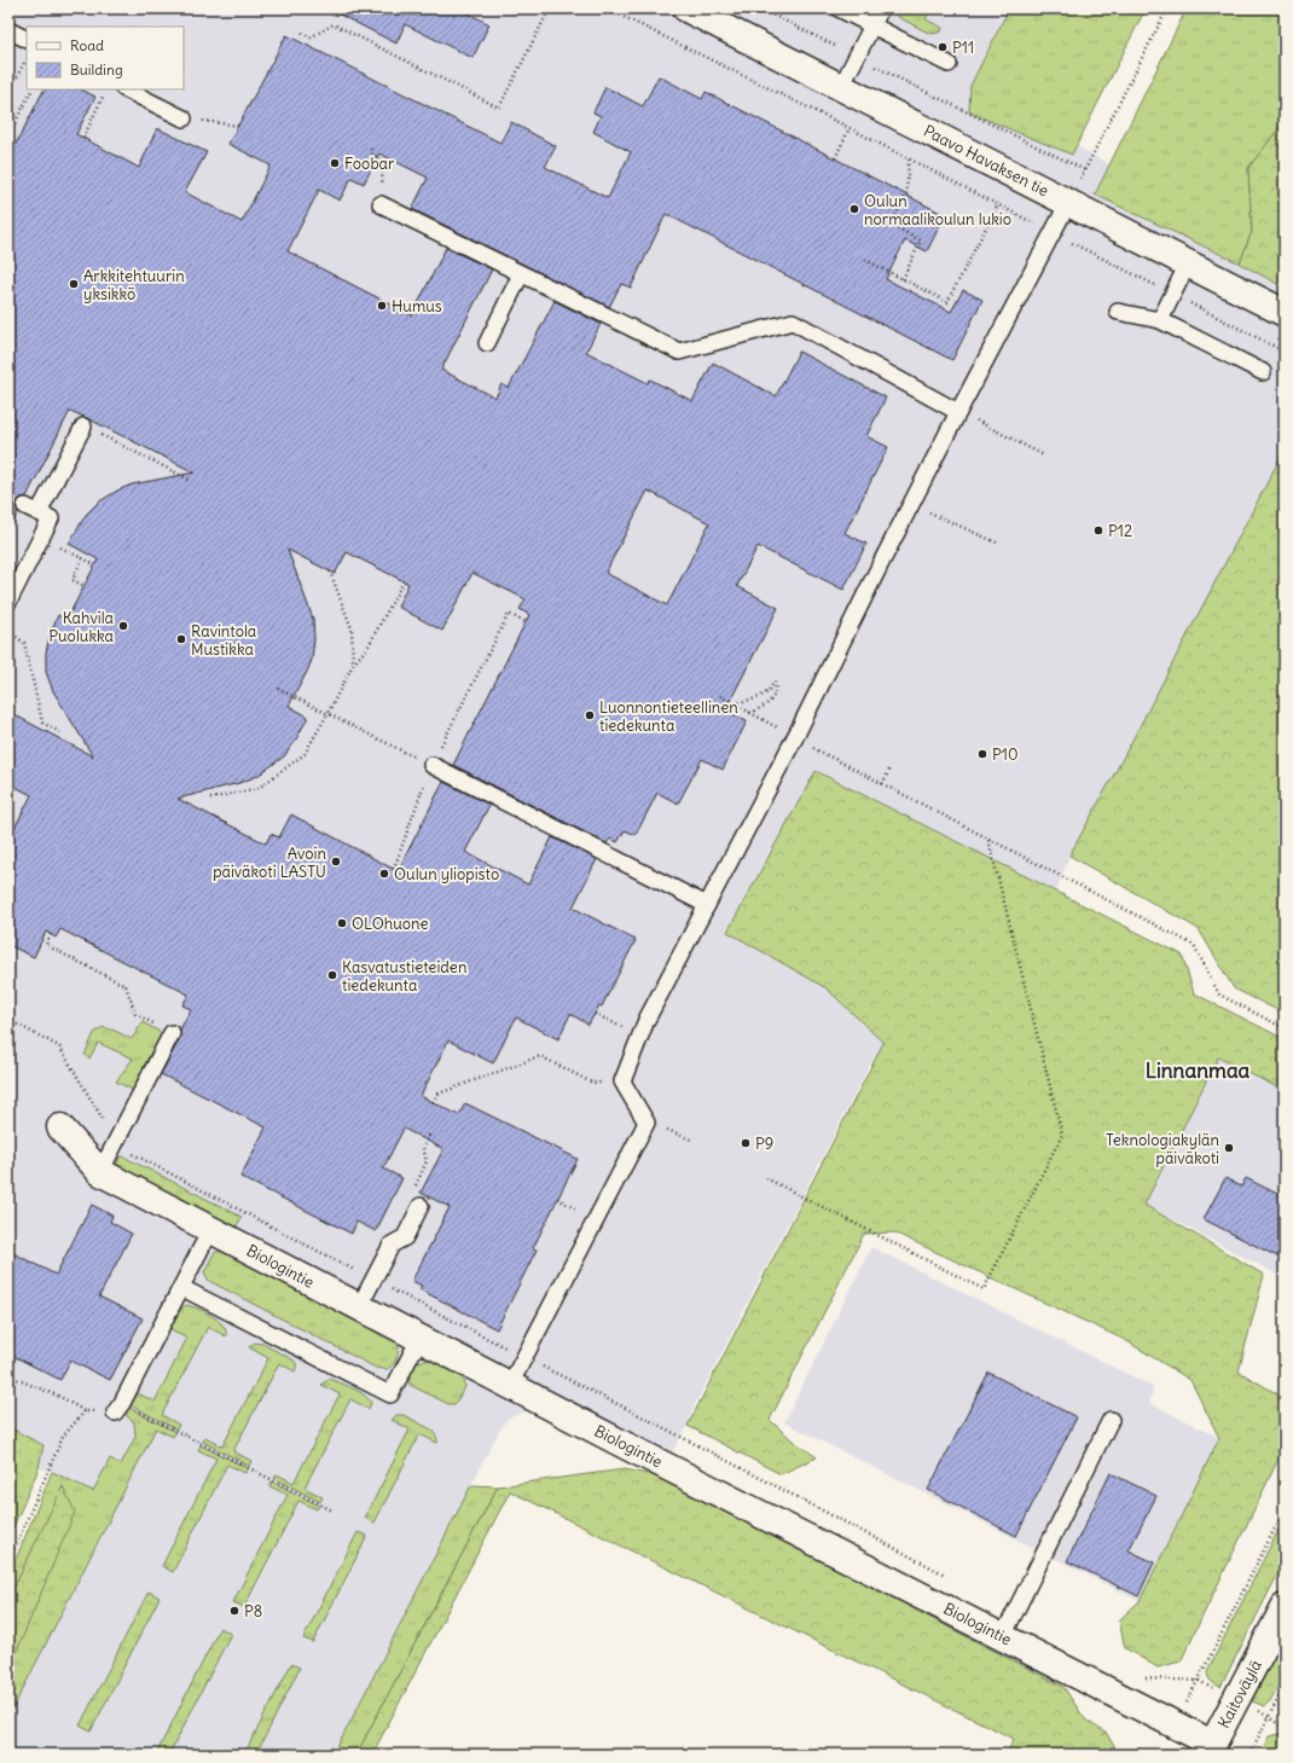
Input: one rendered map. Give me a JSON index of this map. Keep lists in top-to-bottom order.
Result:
{
  "streets": {
    "street": ["Paavo Havaksen tie", "Biologintie", "Kaitoväylä"]
  },
  "crossings": [
    ["Biologintie", "Kaitoväylä"]
  ],
  "districts": ["Linnanmaa"],
  "places": [
    "P11",
    "Foobar",
    "Oulun normaalikoulun lukio",
    "Arkkitehtuurin yksikkö",
    "Humus",
    "P12",
    "Kahvila Puolukka",
    "Ravintola Mustikka",
    "Luonnontieteellinen tiedekunta",
    "P10",
    "Avoin päiväkoti LASTU",
    "Oulun yliopisto",
    "OLOhuone",
    "Kasvatustieteiden tiedekunta",
    "P9",
    "Teknologiakylän päiväkoti",
    "P8"
  ],
  "legend": ["Road", "Building"]
}
